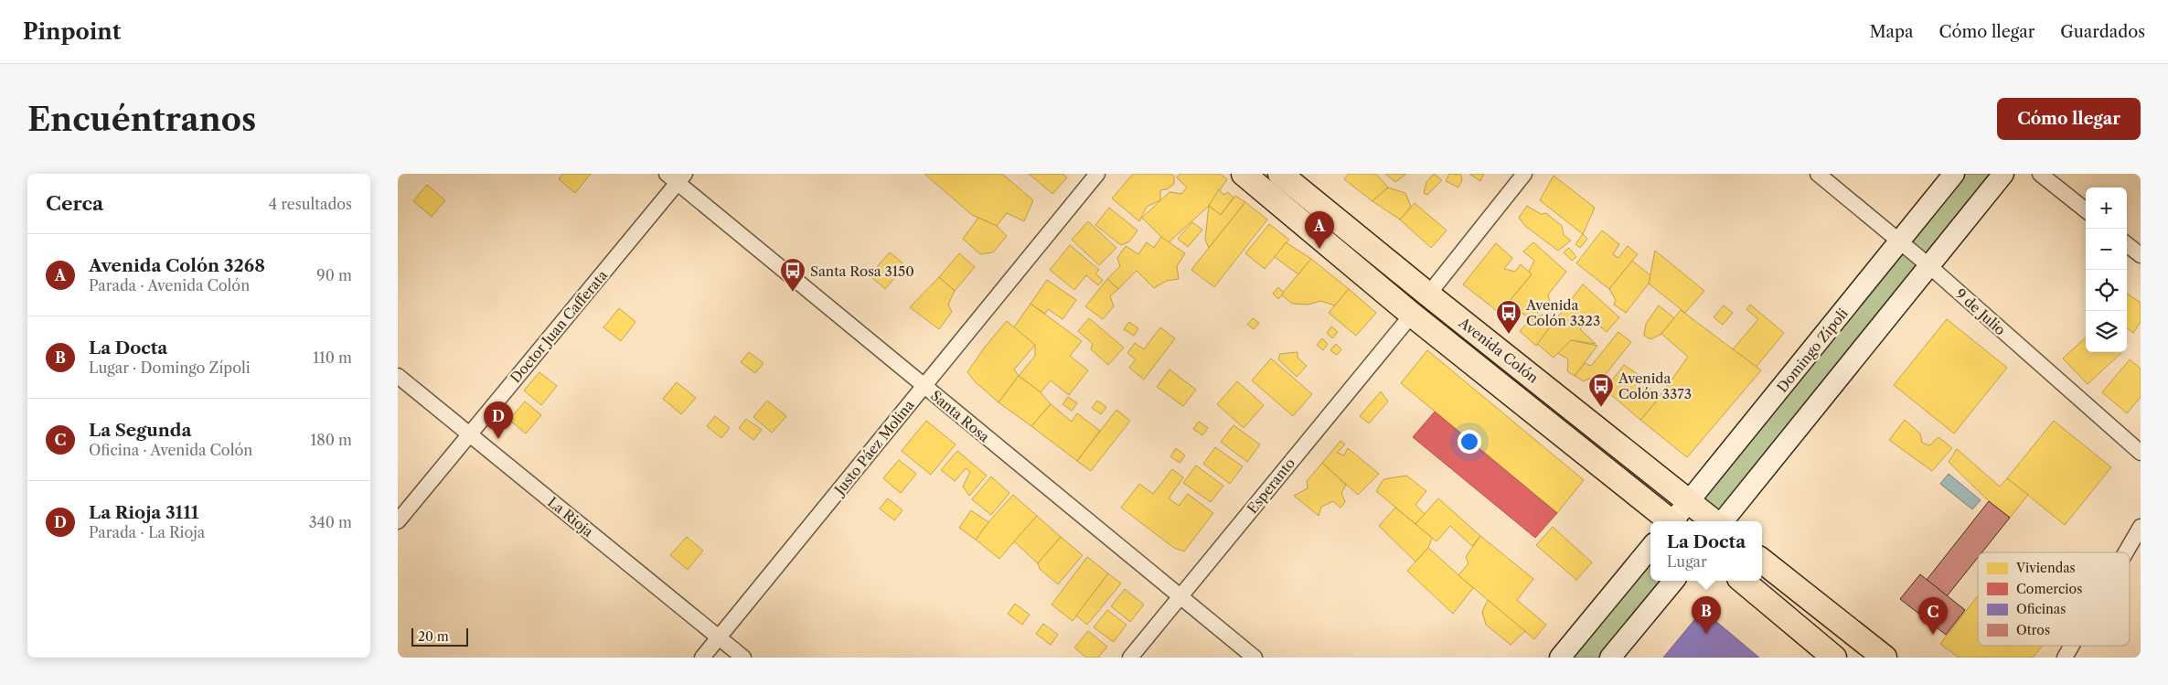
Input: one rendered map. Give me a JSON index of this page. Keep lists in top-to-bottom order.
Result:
{
  "streets": {
    "main road": ["Avenida Colón", "Domingo Zípoli"],
    "street": [
      "9 de Julio",
      "Doctor Juan Cafferata",
      "Santa Rosa",
      "Justo Páez Molina",
      "Esperanto",
      "La Rioja"
    ]
  },
  "crossings": [
    ["9 de Julio", "Domingo Zípoli"],
    ["Doctor Juan Cafferata", "Santa Rosa"],
    ["Doctor Juan Cafferata", "La Rioja"],
    ["Avenida Colón", "Domingo Zípoli"],
    ["Avenida Colón", "Esperanto"],
    ["Santa Rosa", "Justo Páez Molina"],
    ["Santa Rosa", "Esperanto"],
    ["Justo Páez Molina", "La Rioja"]
  ],
  "places": {
    "bus stop": ["Santa Rosa 3150", "Avenida Colón 3323", "Avenida Colón 3373"]
  },
  "legend": [
    "Viviendas",
    "Comercios",
    "Oficinas",
    "Otros"
  ],
  "scale_bar": "20 m",
  "page": {
    "header": "Pinpoint",
    "nav": ["Mapa", "Cómo llegar", "Guardados"],
    "buttons": "Cómo llegar",
    "title": "Encuéntranos",
    "heading": ["Cerca", "4 resultados"],
    "map_buttons": ["+", "−"],
    "pins": [
      "A",
      "D",
      "B",
      "C"
    ],
    "list": [
      {
        "mark": "A",
        "name": "Avenida Colón 3268",
        "note": "Parada · Avenida Colón",
        "value": "90 m"
      },
      {
        "mark": "B",
        "name": "La Docta",
        "note": "Lugar · Domingo Zípoli",
        "value": "110 m"
      },
      {
        "mark": "C",
        "name": "La Segunda",
        "note": "Oficina · Avenida Colón",
        "value": "180 m"
      },
      {
        "mark": "D",
        "name": "La Rioja 3111",
        "note": "Parada · La Rioja",
        "value": "340 m"
      }
    ],
    "popup": ["La Docta", "Lugar"],
    "scale": "20 m"
  }
}
